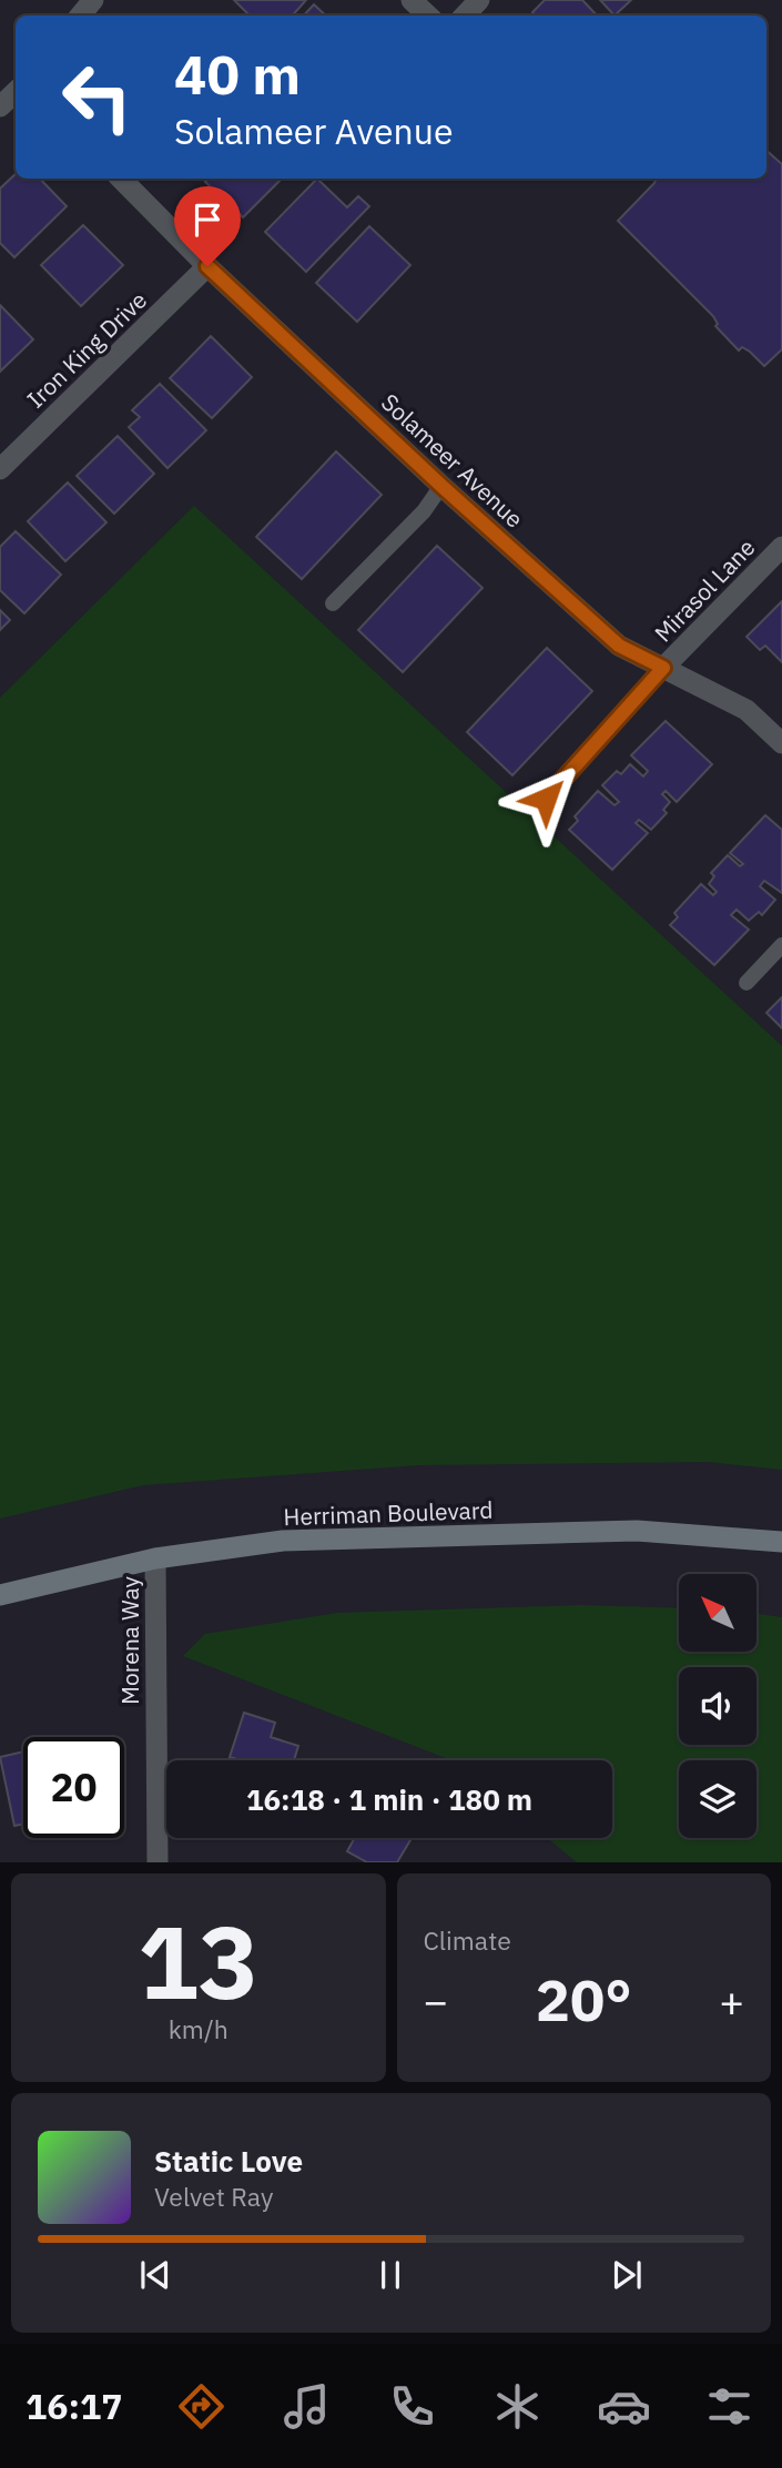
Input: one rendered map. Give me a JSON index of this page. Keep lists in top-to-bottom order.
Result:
{
  "streets": {
    "main road": ["Herriman Boulevard"],
    "street": [
      "Iron King Drive",
      "Solameer Avenue",
      "Mirasol Lane",
      "Morena Way"
    ]
  },
  "crossings": [
    ["Iron King Drive", "Solameer Avenue"],
    ["Solameer Avenue", "Mirasol Lane"],
    ["Herriman Boulevard", "Morena Way"]
  ],
  "north": "top left",
  "page": {
    "turn": ["40 m", "Solameer Avenue"],
    "limit": "20",
    "trip": "16:18 · 1 min · 180 m",
    "tile": [
      ["13", "km/h"],
      "Climate"
    ],
    "heat": ["−", "20°", "+"],
    "song": ["Static Love", "Velvet Ray"],
    "tabs": "16:17"
  }
}
